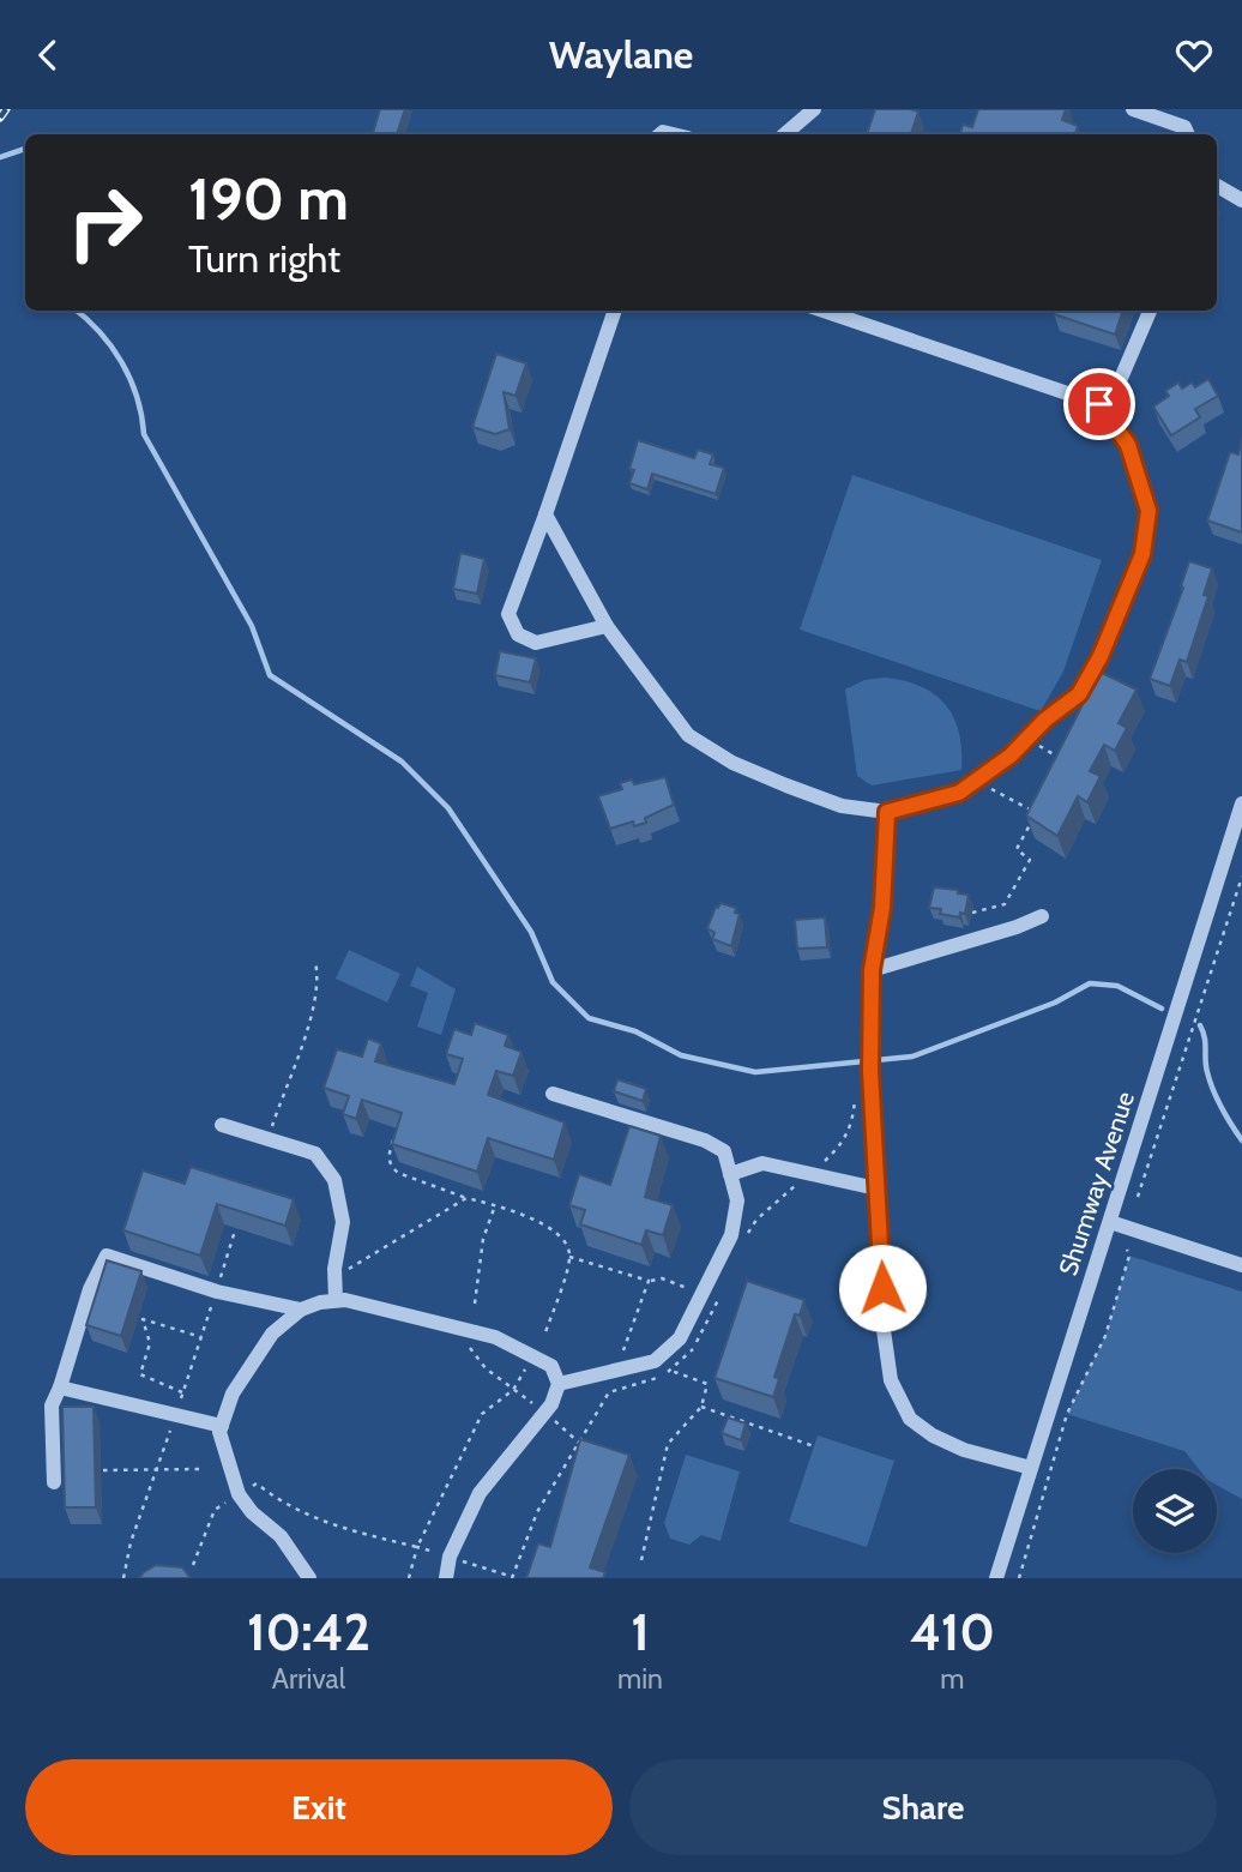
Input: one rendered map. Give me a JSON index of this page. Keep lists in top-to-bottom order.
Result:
{
  "streets": {
    "street": ["Shumway Avenue"]
  },
  "page": {
    "header": "Waylane",
    "turn": ["190 m", "Turn right"],
    "eta": [
      "10:42",
      "Arrival",
      "1",
      "min",
      "410",
      "m"
    ],
    "buttons": ["Exit", "Share"]
  }
}
